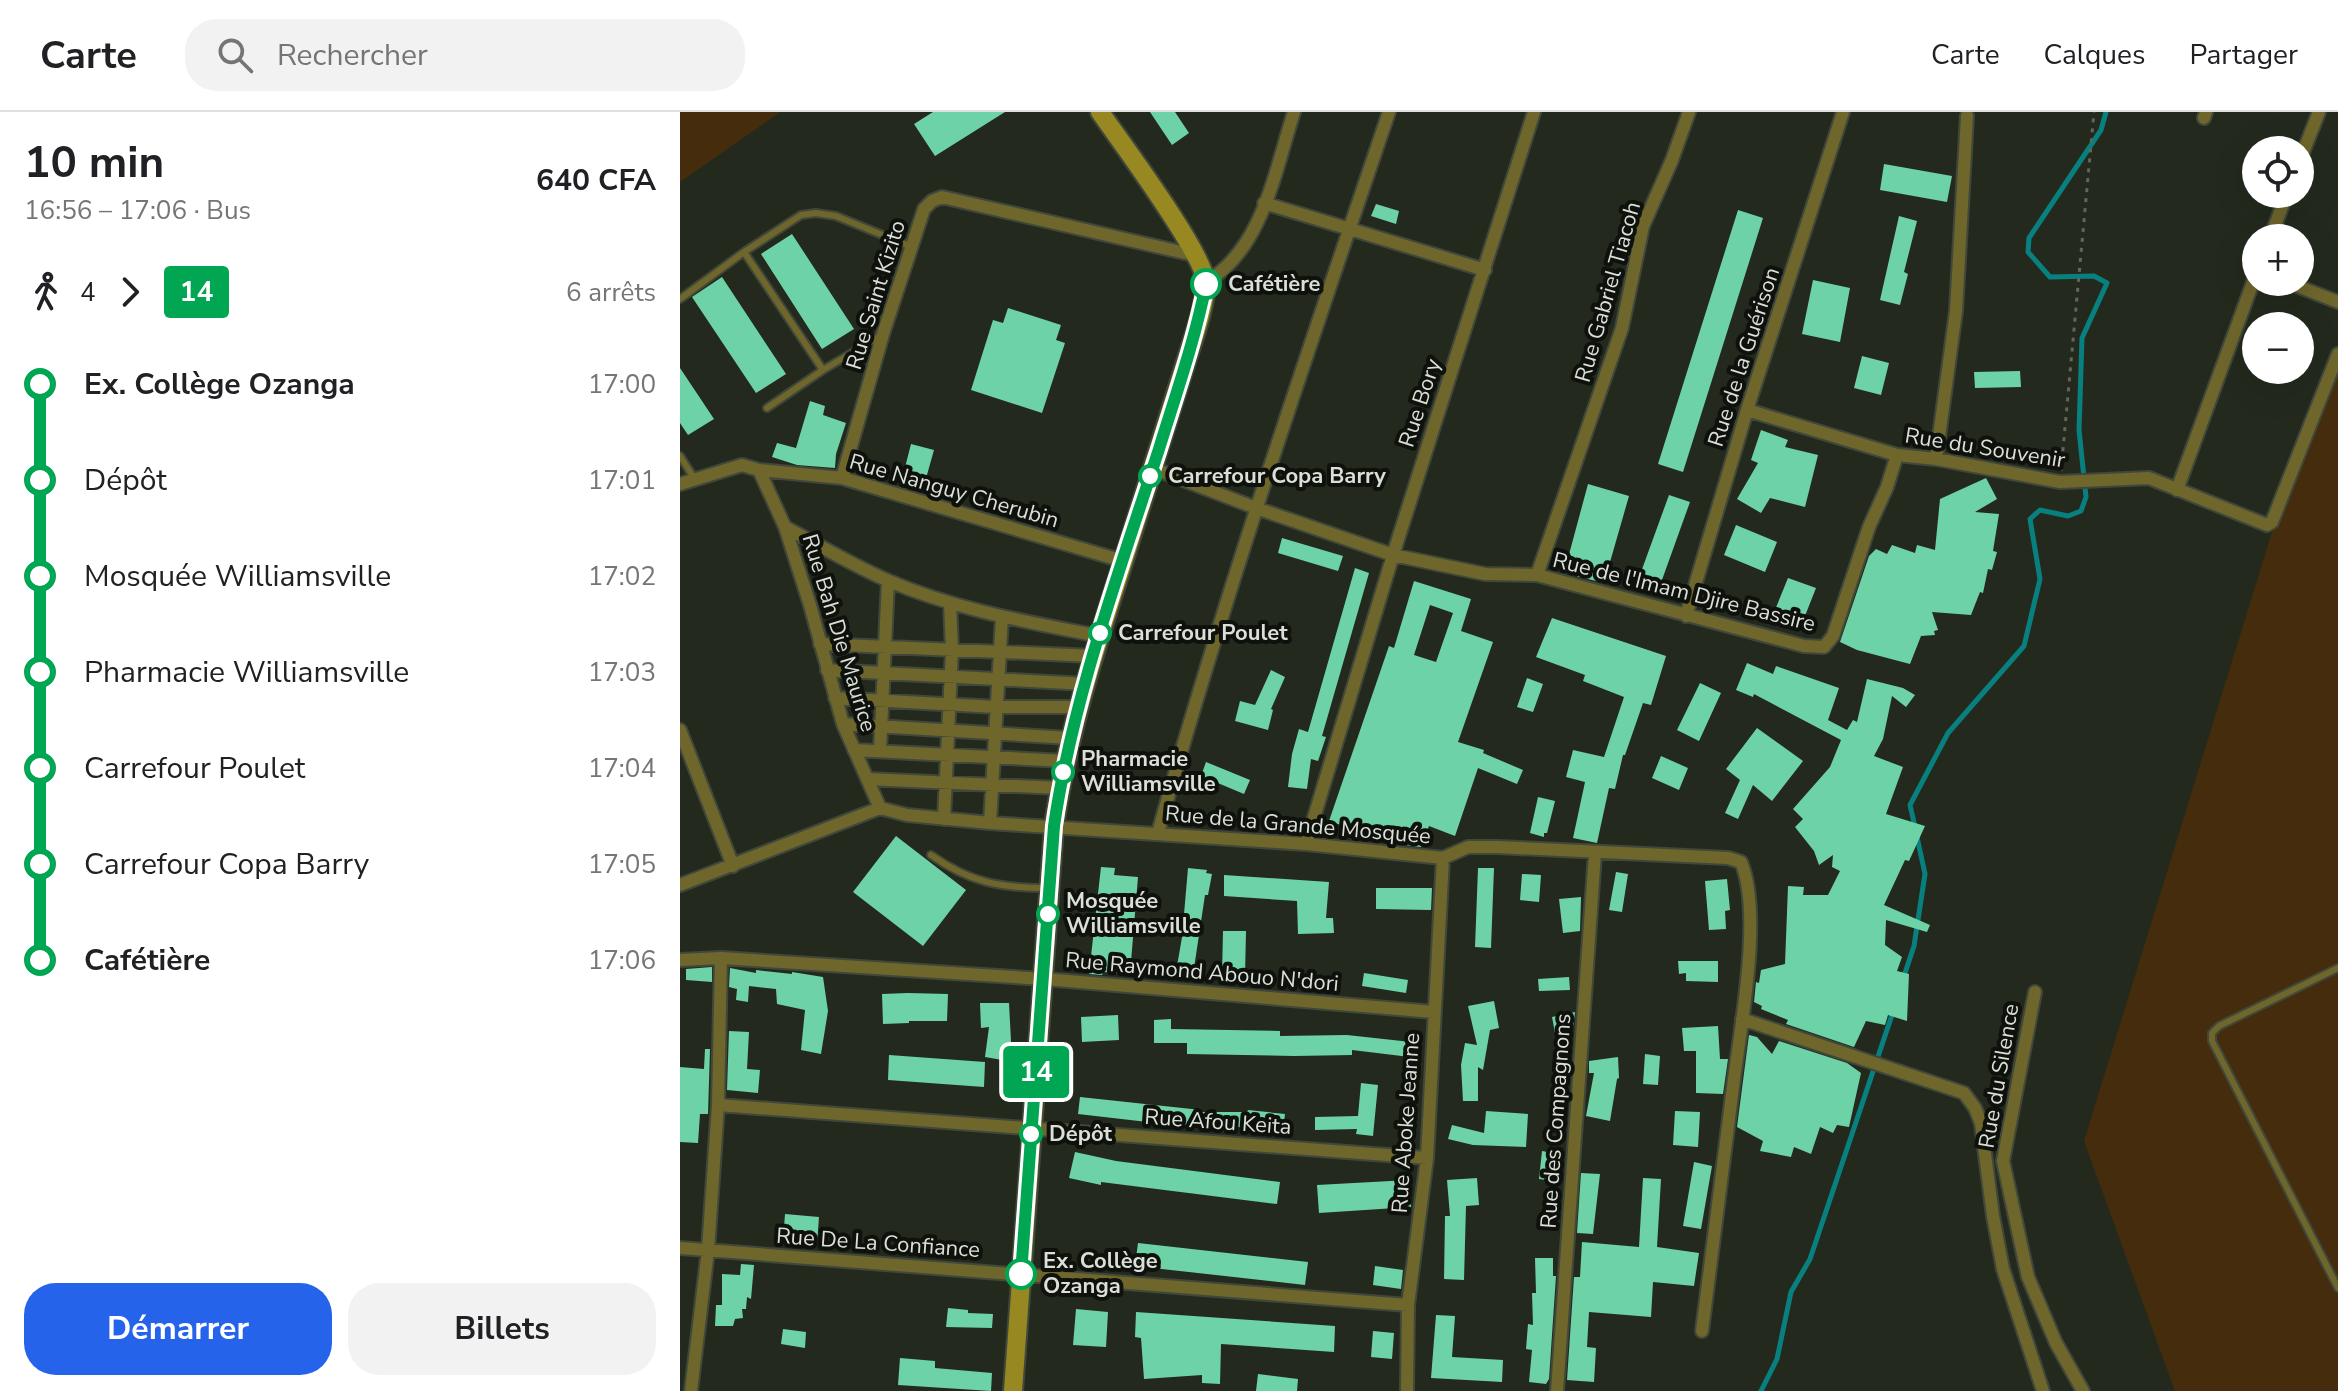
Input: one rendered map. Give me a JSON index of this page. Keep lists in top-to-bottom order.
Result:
{
  "streets": {
    "street": [
      "Rue Gabriel Tiacoh",
      "Rue Saint Kizito",
      "Rue de la Guérison",
      "Rue Bory",
      "Rue du Souvenir",
      "Rue Nanguy Cherubin",
      "Rue de l'Imam Djire Bassire",
      "Rue Bah Die Maurice",
      "Rue de la Grande Mosquée",
      "Rue Raymond Abouo N'dori",
      "Rue du Silence",
      "Rue des Compagnons",
      "Rue Afou Keita",
      "Rue Aboke Jeanne",
      "Rue De La Confiance"
    ]
  },
  "crossings": [
    ["Rue Gabriel Tiacoh", "Rue de l'Imam Djire Bassire"],
    ["Rue Saint Kizito", "Rue Nanguy Cherubin"],
    ["Rue de la Guérison", "Rue du Souvenir"],
    ["Rue de la Guérison", "Rue de l'Imam Djire Bassire"],
    ["Rue Bory", "Rue de l'Imam Djire Bassire"],
    ["Rue Bory", "Rue de la Grande Mosquée"],
    ["Rue du Souvenir", "Rue de l'Imam Djire Bassire"],
    ["Rue Nanguy Cherubin", "Rue Bah Die Maurice"],
    ["Rue Bah Die Maurice", "Rue de la Grande Mosquée"],
    ["Rue de la Grande Mosquée", "Rue des Compagnons"],
    ["Rue de la Grande Mosquée", "Rue Aboke Jeanne"],
    ["Rue Raymond Abouo N'dori", "Rue Aboke Jeanne"],
    ["Rue Afou Keita", "Rue Aboke Jeanne"],
    ["Rue Aboke Jeanne", "Rue De La Confiance"]
  ],
  "places": [
    "Cafétière",
    "Carrefour Copa Barry",
    "Carrefour Poulet",
    "Pharmacie Williamsville",
    "Mosquée Williamsville",
    "Dépôt",
    "Ex. Collège Ozanga"
  ],
  "lines": ["bus line 14"],
  "page": {
    "header": "Carte",
    "search": "Rechercher",
    "nav": ["Carte", "Calques", "Partager"],
    "heading": ["10 min", "16:56 – 17:06 · Bus", "640 CFA"],
    "on_map": "14",
    "map_buttons": ["+", "−"],
    "legs": ["4", "14", "6 arrêts"],
    "list": [
      {
        "name": "Ex. Collège Ozanga",
        "value": "17:00"
      },
      {
        "name": "Dépôt",
        "value": "17:01"
      },
      {
        "name": "Mosquée Williamsville",
        "value": "17:02"
      },
      {
        "name": "Pharmacie Williamsville",
        "value": "17:03"
      },
      {
        "name": "Carrefour Poulet",
        "value": "17:04"
      },
      {
        "name": "Carrefour Copa Barry",
        "value": "17:05"
      },
      {
        "name": "Cafétière",
        "value": "17:06"
      }
    ],
    "buttons": ["Démarrer", "Billets"]
  }
}
